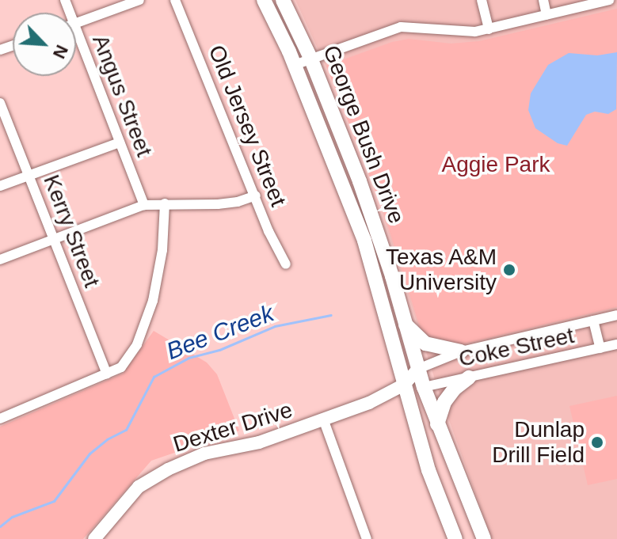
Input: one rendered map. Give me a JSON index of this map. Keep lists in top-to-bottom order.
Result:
{
  "streets": {
    "main road": ["George Bush Drive"],
    "street": [
      "Angus Street",
      "Old Jersey Street",
      "Kerry Street",
      "Coke Street",
      "Dexter Drive"
    ]
  },
  "crossings": [
    ["George Bush Drive", "Coke Street"],
    ["George Bush Drive", "Dexter Drive"]
  ],
  "water": ["Bee Creek"],
  "parks": ["Aggie Park"],
  "places": ["Texas A&M University", "Dunlap Drill Field"],
  "north": "bottom right"
}
